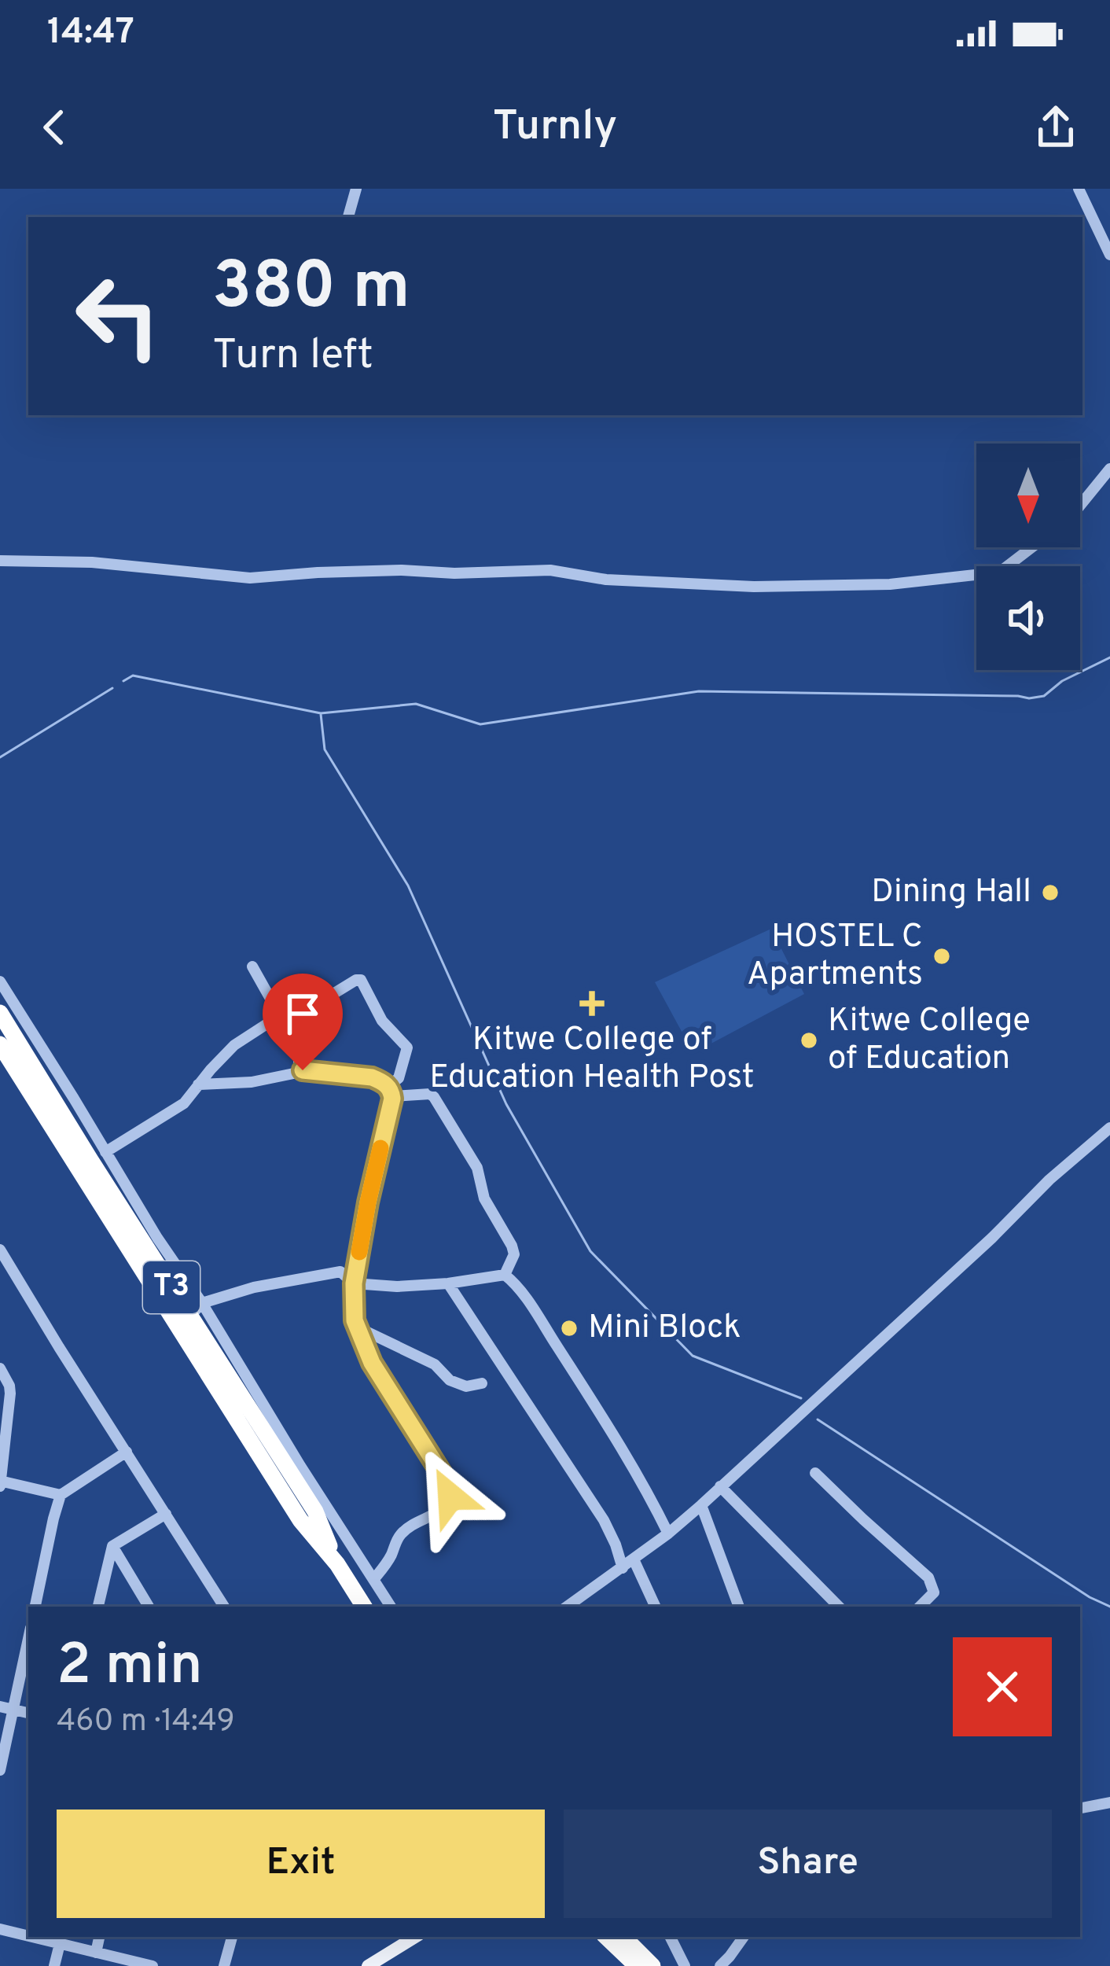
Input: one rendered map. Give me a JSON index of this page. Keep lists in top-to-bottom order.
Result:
{
  "streets": {
    "highway": ["T3"]
  },
  "places": {
    "other": [
      "Dining Hall",
      "HOSTEL C Apartments",
      "Kitwe College of Education",
      "Mini Block"
    ],
    "health": ["Kitwe College of Education Health Post"]
  },
  "north": "bottom",
  "page": {
    "status": "14:47",
    "header": "Turnly",
    "turn": ["380 m", "Turn left"],
    "heading": ["2 min", "460 m · 14:49"],
    "buttons": ["Exit", "Share"]
  }
}
